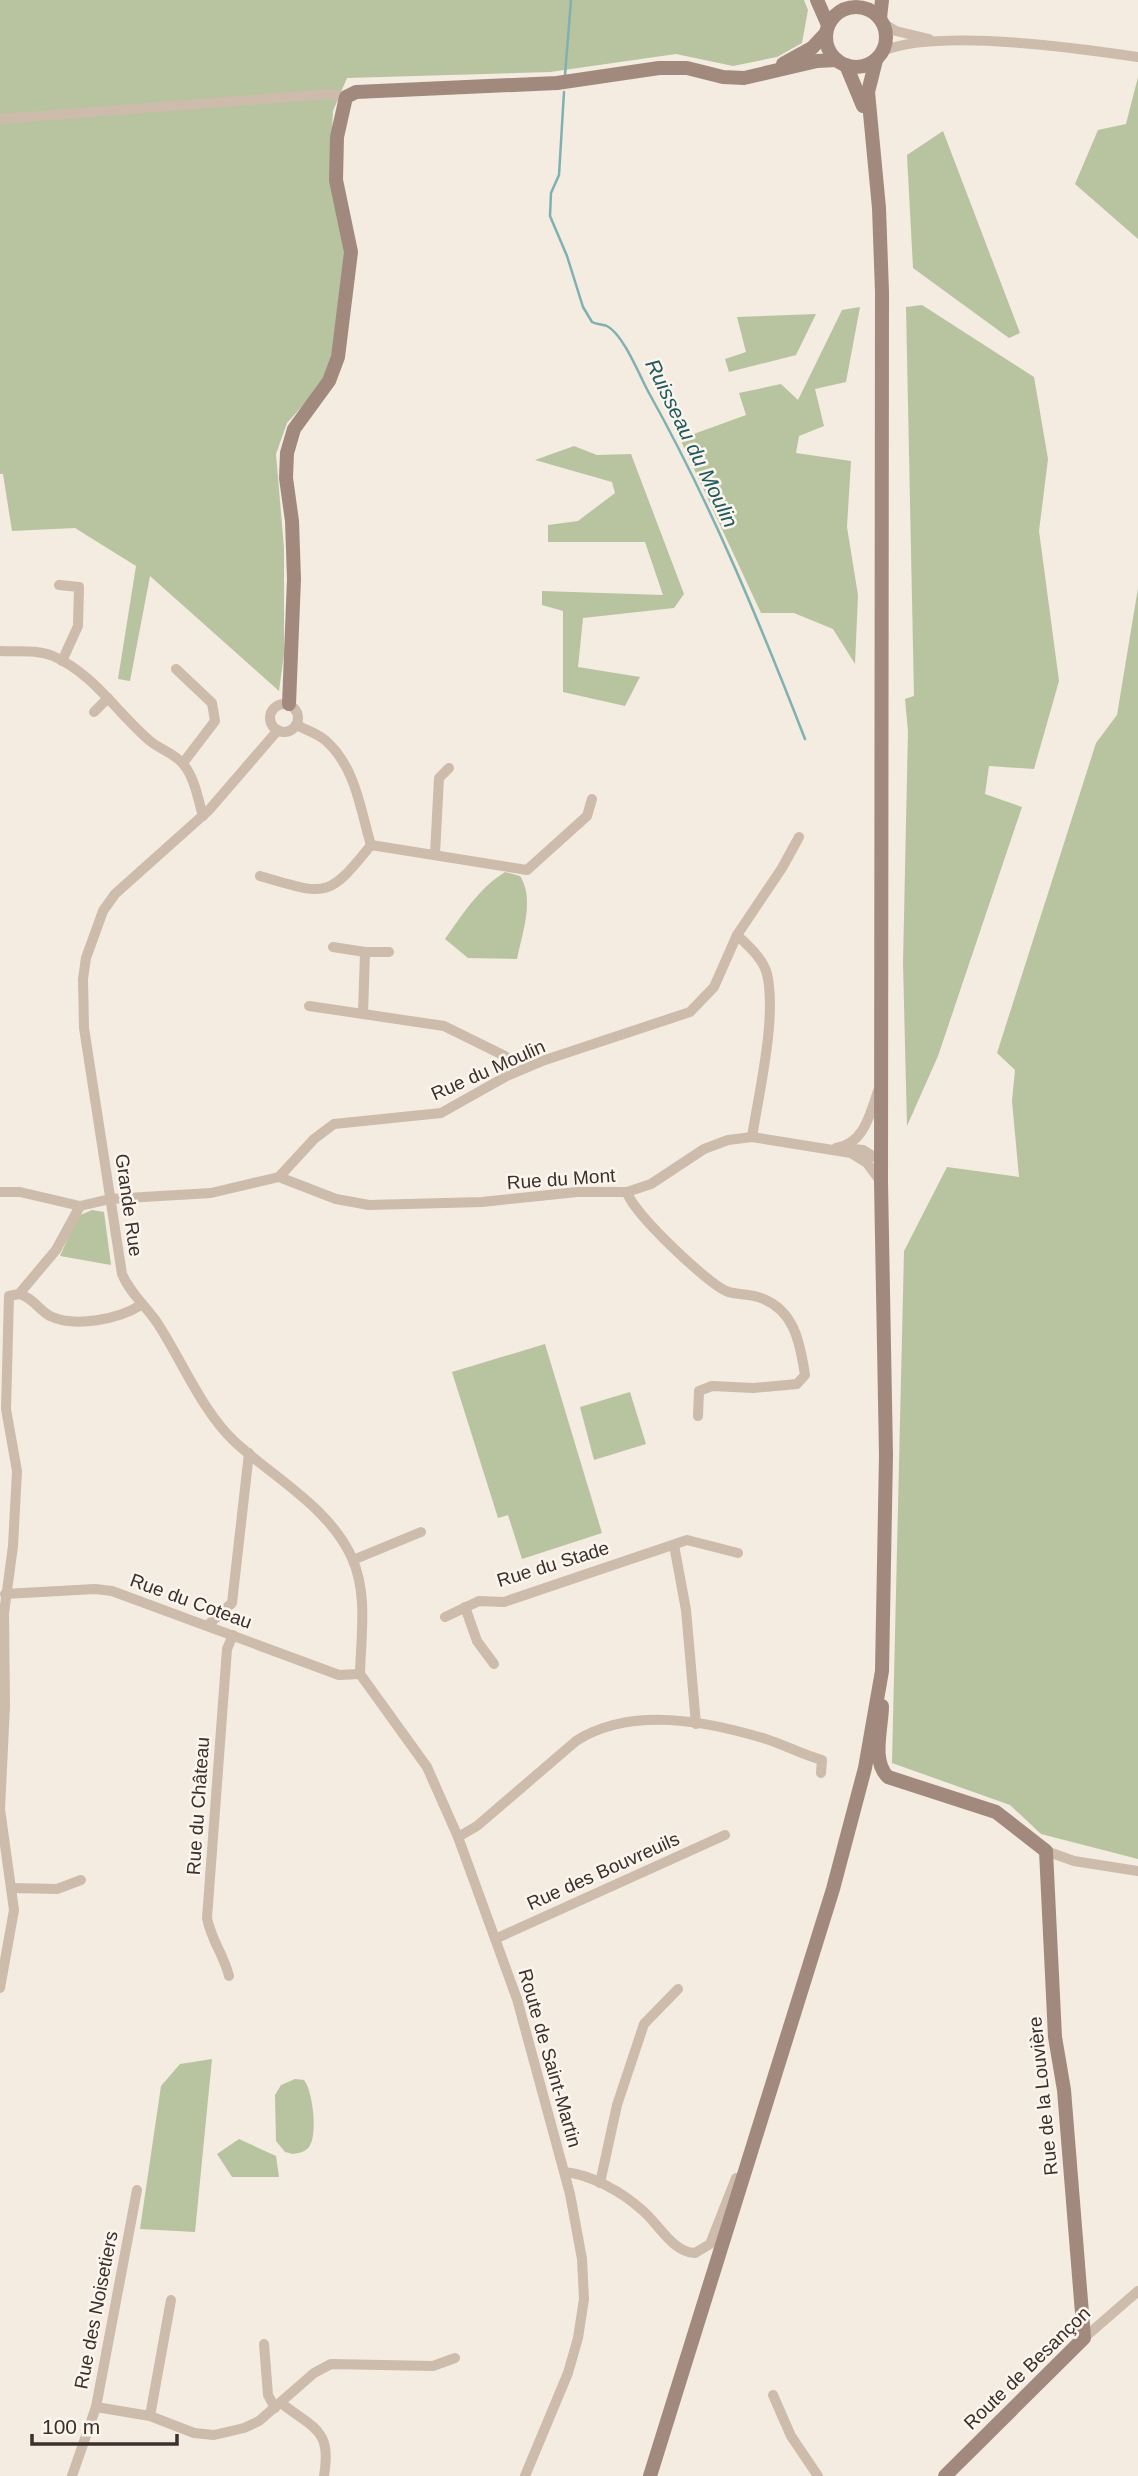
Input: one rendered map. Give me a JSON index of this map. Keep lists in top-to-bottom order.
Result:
{
  "streets": {
    "main road": ["Rue de la Louvière", "Route de Besançon"],
    "street": [
      "Rue du Moulin",
      "Rue du Mont",
      "Grande Rue",
      "Rue du Stade",
      "Rue du Coteau",
      "Rue du Château",
      "Rue des Bouvreuils",
      "Route de Saint-Martin",
      "Rue des Noisetiers"
    ]
  },
  "crossings": [
    ["Rue du Moulin", "Rue du Mont"],
    ["Grande Rue", "Rue du Coteau"],
    ["Grande Rue", "Route de Saint-Martin"],
    ["Rue du Coteau", "Rue du Château"],
    ["Rue du Coteau", "Route de Saint-Martin"],
    ["Rue des Bouvreuils", "Route de Saint-Martin"],
    ["Rue de la Louvière", "Route de Besançon"]
  ],
  "water": ["Ruisseau du Moulin"],
  "scale_bar": "100 m"
}
